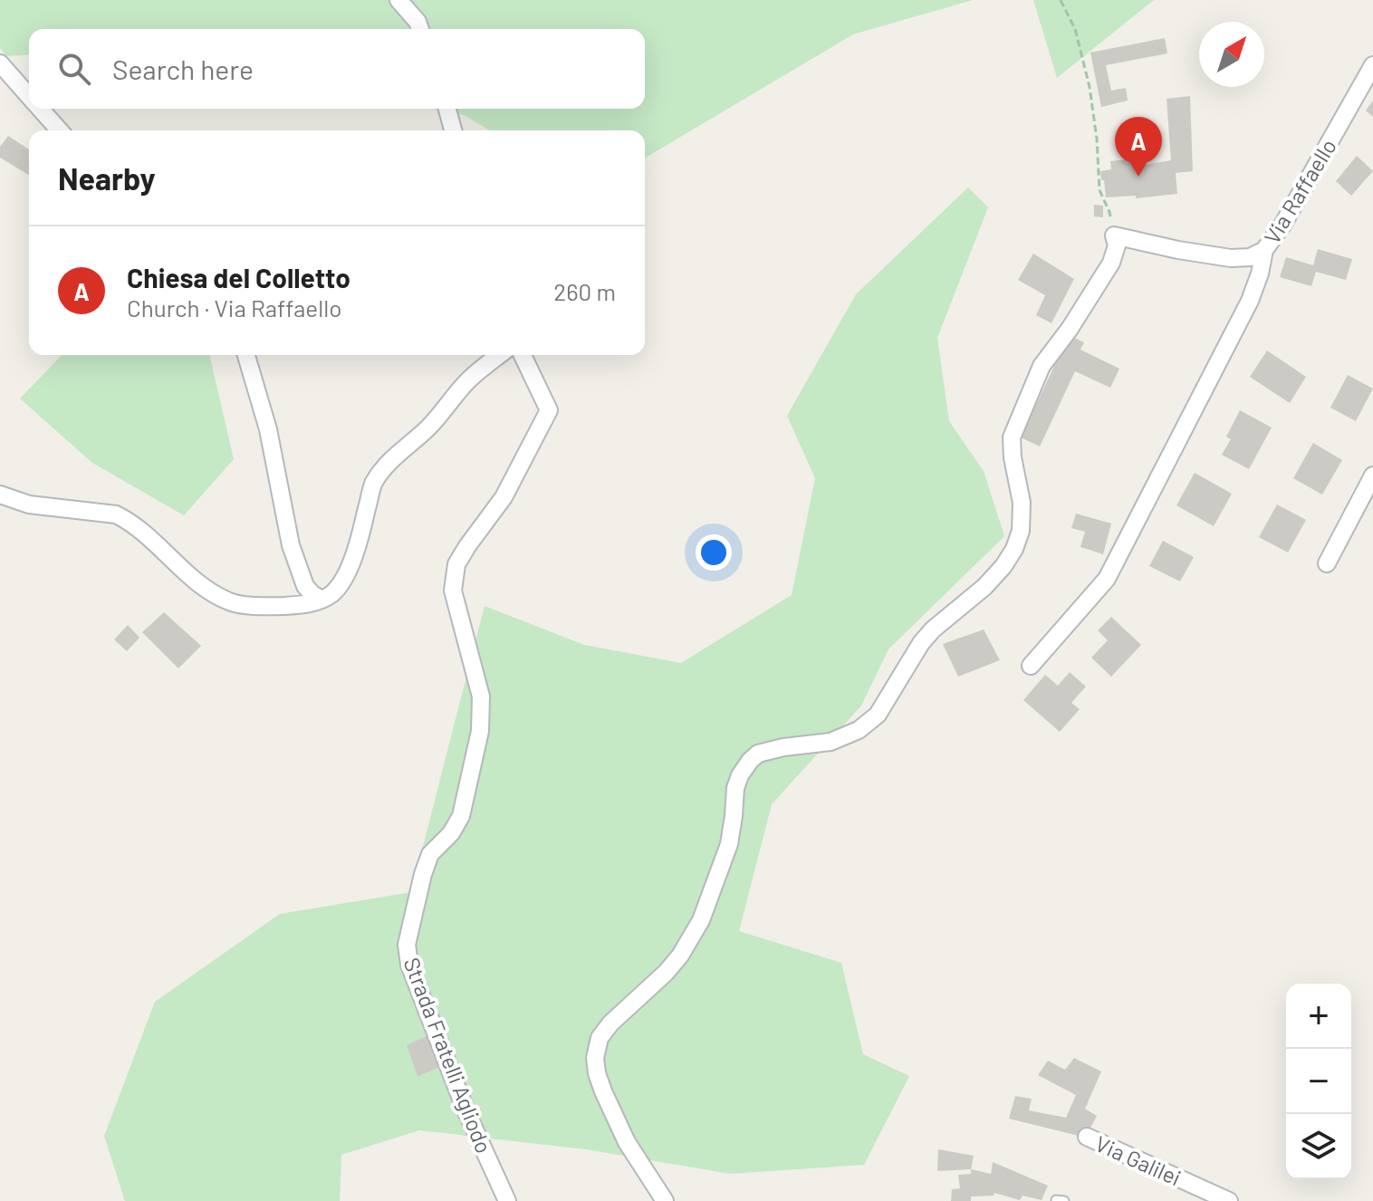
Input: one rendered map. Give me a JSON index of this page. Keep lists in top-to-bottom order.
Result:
{
  "streets": {
    "street": ["Via Raffaello", "Strada Fratelli Agliodo", "Via Galilei"]
  },
  "north": "top right",
  "page": {
    "search": "Search here",
    "pins": "A",
    "heading": "Nearby",
    "list": [
      {
        "mark": "A",
        "name": "Chiesa del Colletto",
        "note": "Church · Via Raffaello",
        "value": "260 m"
      }
    ],
    "map_buttons": ["+", "−"]
  }
}
